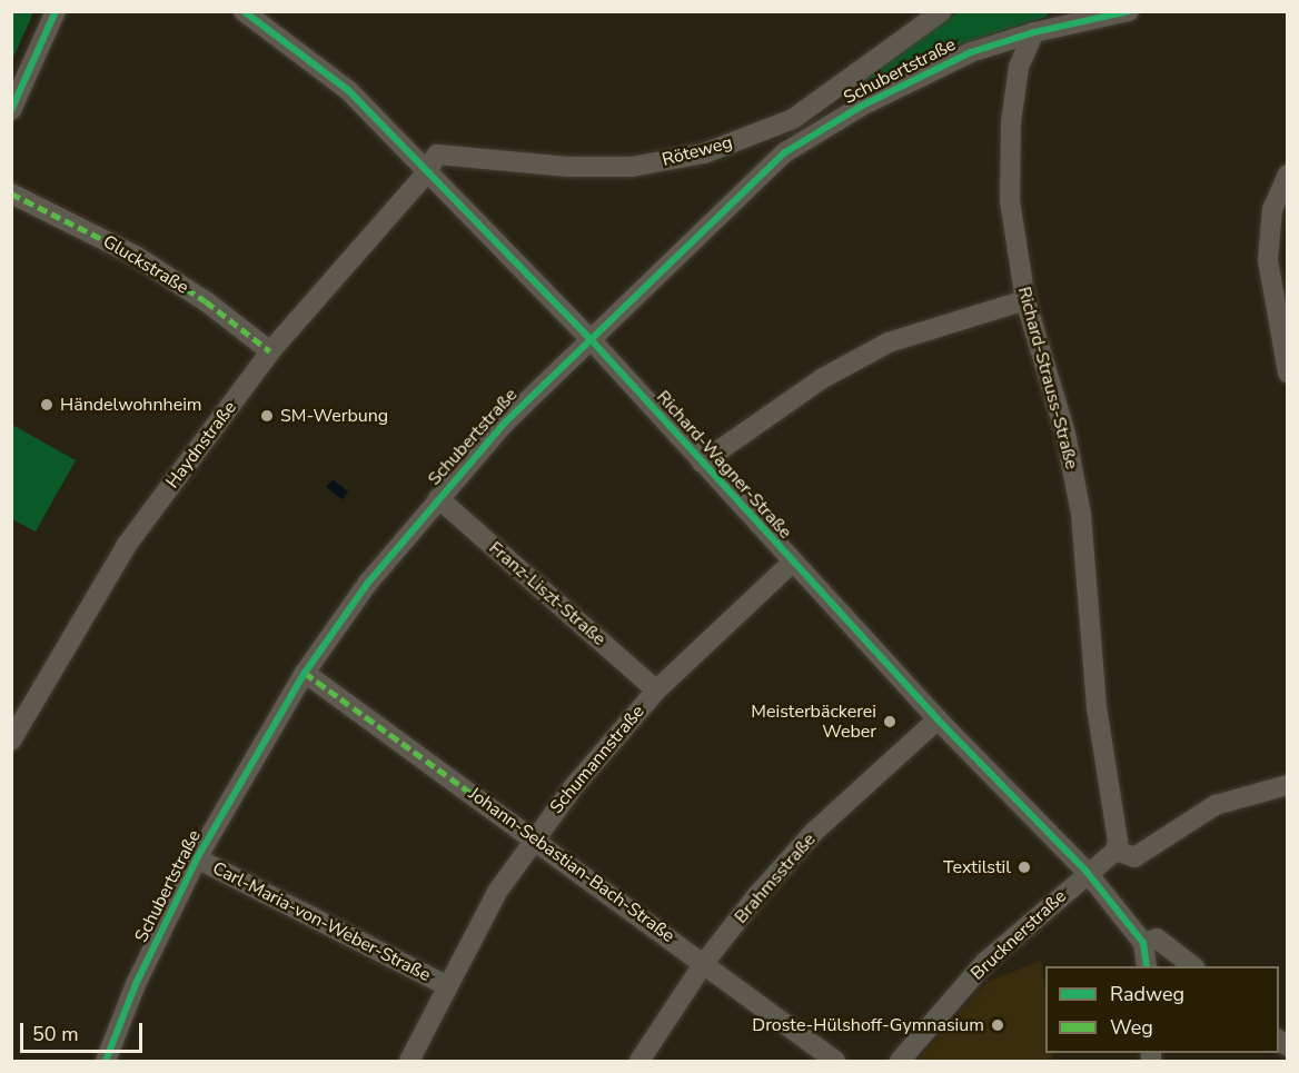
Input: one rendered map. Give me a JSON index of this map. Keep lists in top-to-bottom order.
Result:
{
  "streets": {
    "street": [
      "Schubertstraße",
      "Röteweg",
      "Gluckstraße",
      "Richard-Strauss-Straße",
      "Haydnstraße",
      "Richard-Wagner-Straße",
      "Franz-Liszt-Straße",
      "Schumannstraße",
      "Johann-Sebastian-Bach-Straße",
      "Brahmsstraße",
      "Carl-Maria-von-Weber-Straße",
      "Brucknerstraße"
    ]
  },
  "crossings": [
    ["Schubertstraße", "Richard-Strauss-Straße"],
    ["Schubertstraße", "Richard-Wagner-Straße"],
    ["Schubertstraße", "Franz-Liszt-Straße"],
    ["Schubertstraße", "Johann-Sebastian-Bach-Straße"],
    ["Schubertstraße", "Carl-Maria-von-Weber-Straße"],
    ["Röteweg", "Haydnstraße"],
    ["Röteweg", "Richard-Wagner-Straße"],
    ["Gluckstraße", "Haydnstraße"],
    ["Haydnstraße", "Richard-Wagner-Straße"],
    ["Richard-Wagner-Straße", "Schumannstraße"],
    ["Richard-Wagner-Straße", "Brahmsstraße"],
    ["Richard-Wagner-Straße", "Brucknerstraße"],
    ["Franz-Liszt-Straße", "Schumannstraße"],
    ["Schumannstraße", "Johann-Sebastian-Bach-Straße"],
    ["Schumannstraße", "Carl-Maria-von-Weber-Straße"],
    ["Johann-Sebastian-Bach-Straße", "Brahmsstraße"]
  ],
  "places": [
    "Händelwohnheim",
    "SM-Werbung",
    "Meisterbäckerei Weber",
    "Textilstil",
    "Droste-Hülshoff-Gymnasium"
  ],
  "legend": ["Radweg", "Weg"],
  "scale_bar": "50 m"
}
